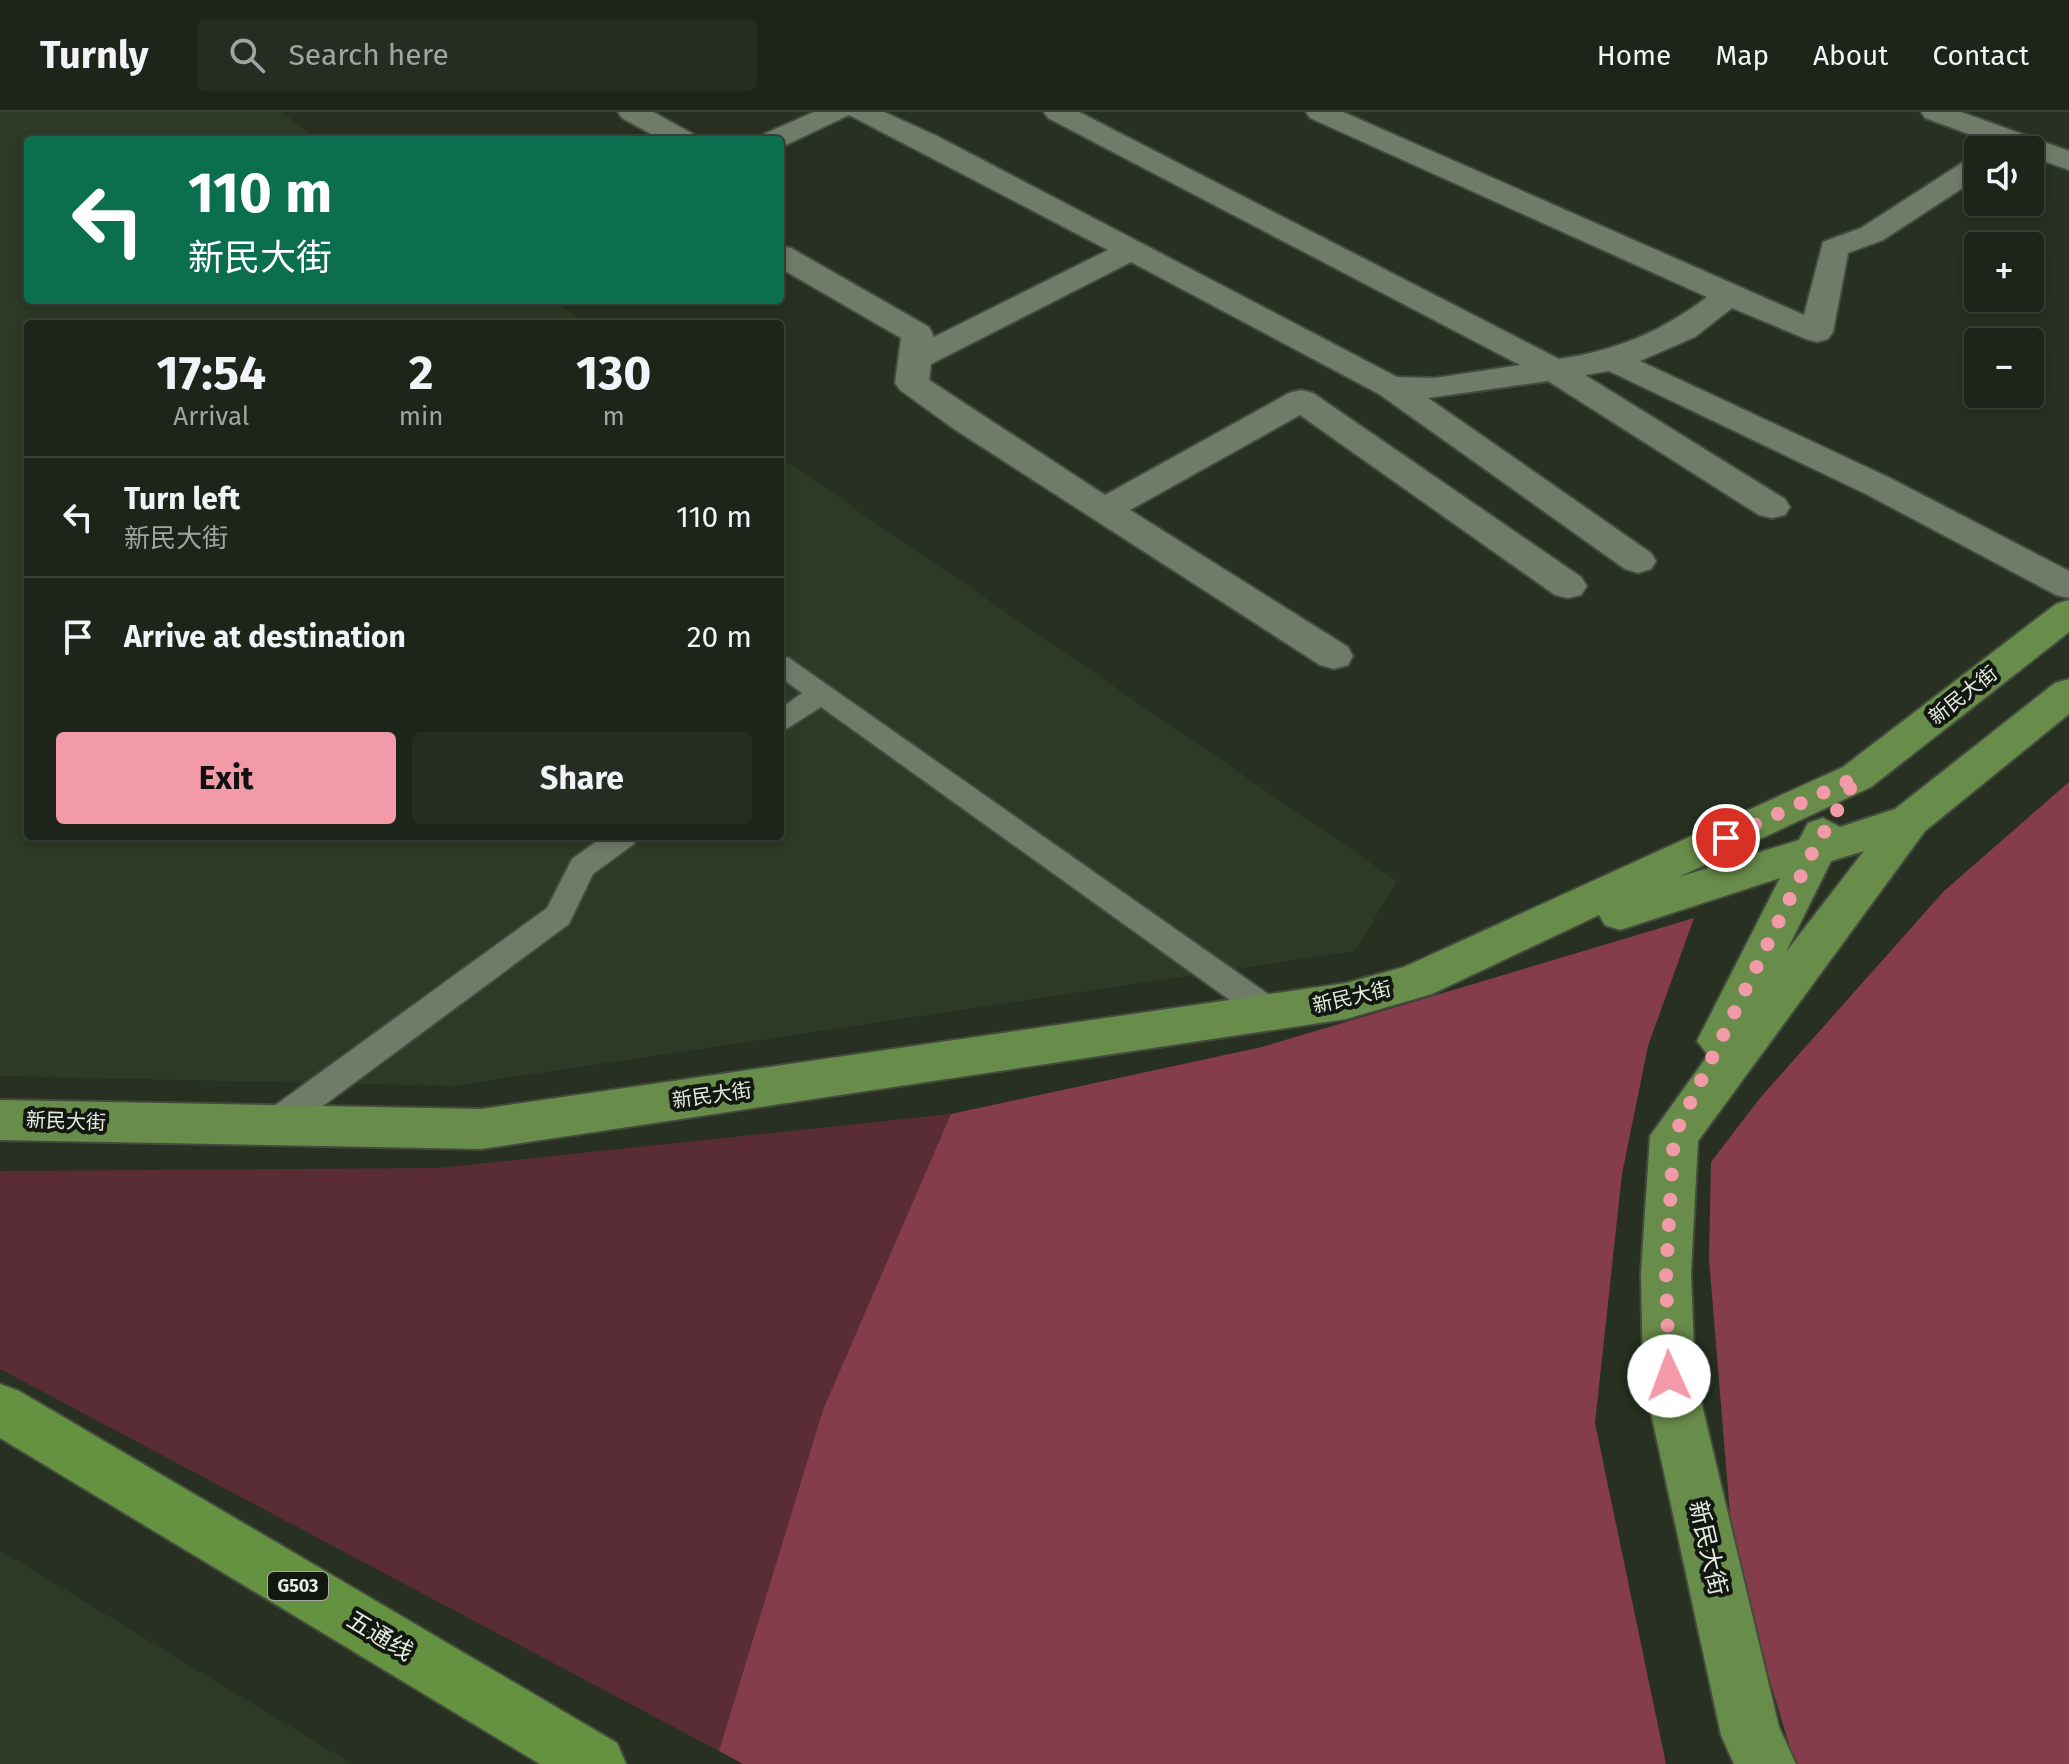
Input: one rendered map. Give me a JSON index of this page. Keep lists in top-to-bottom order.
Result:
{
  "streets": {
    "highway": ["G503", "五通线"],
    "main road": ["新民大街"]
  },
  "page": {
    "header": "Turnly",
    "search": "Search here",
    "nav": [
      "Home",
      "Map",
      "About",
      "Contact"
    ],
    "map_buttons": ["+", "−"],
    "turn": ["110 m", "新民大街"],
    "eta": [
      "17:54",
      "Arrival",
      "2",
      "min",
      "130",
      "m"
    ],
    "list": [
      {
        "name": "Turn left",
        "note": "新民大街",
        "value": "110 m"
      },
      {
        "name": "Arrive at destination",
        "value": "20 m"
      }
    ],
    "buttons": ["Exit", "Share"]
  }
}
